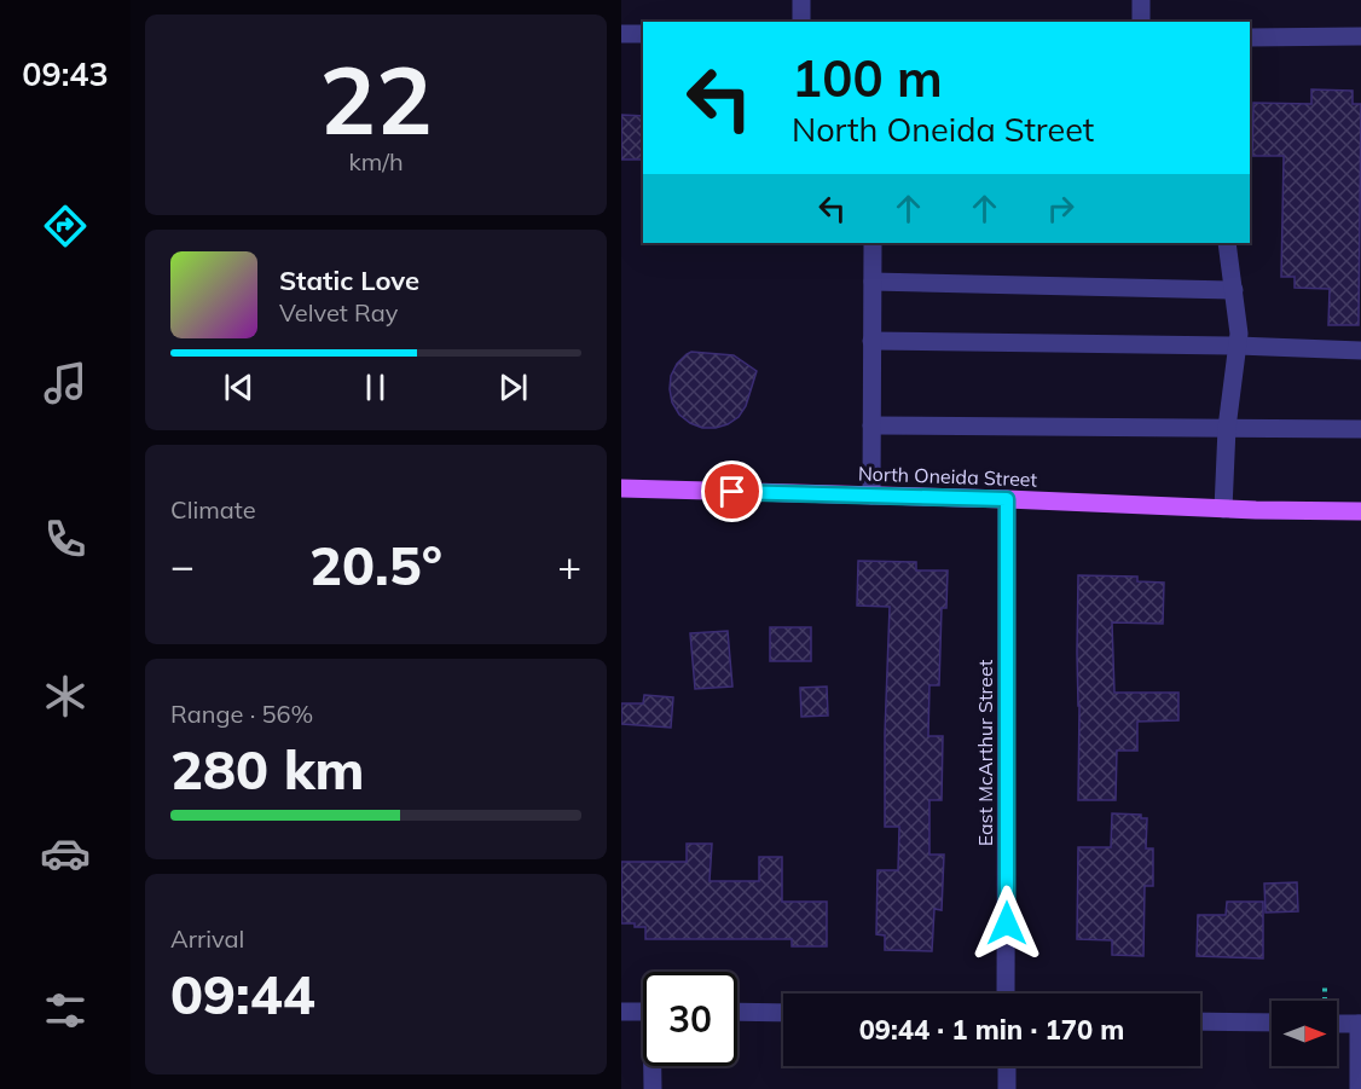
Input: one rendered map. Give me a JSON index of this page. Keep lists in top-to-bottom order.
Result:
{
  "streets": {
    "main road": ["North Oneida Street"],
    "street": ["East McArthur Street"]
  },
  "crossings": [
    ["North Oneida Street", "East McArthur Street"]
  ],
  "north": "right",
  "page": {
    "tabs": "09:43",
    "tile": [
      ["22", "km/h"],
      "Climate",
      ["Range · 56%", "280 km"],
      ["Arrival", "09:44"]
    ],
    "turn": ["100 m", "North Oneida Street"],
    "song": ["Static Love", "Velvet Ray"],
    "heat": ["−", "20.5°", "+"],
    "limit": "30",
    "trip": "09:44 · 1 min · 170 m"
  }
}
